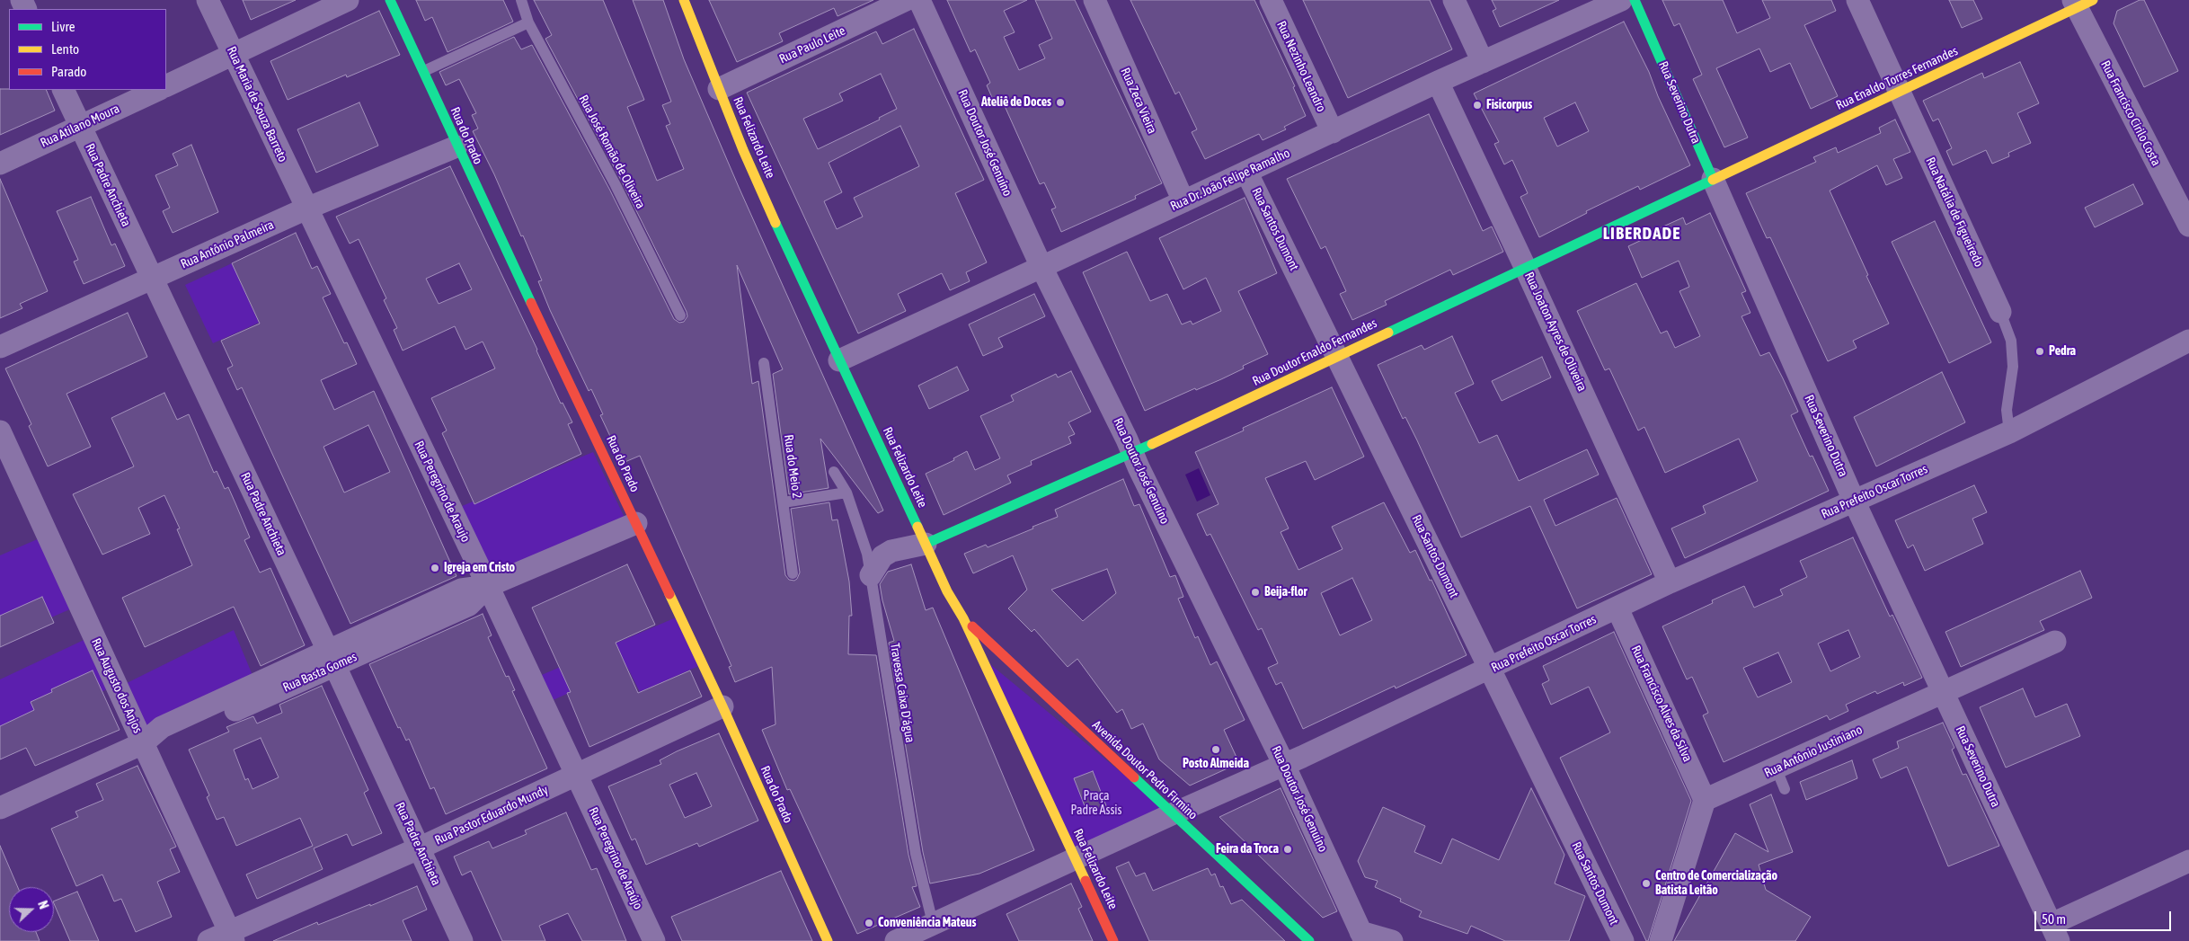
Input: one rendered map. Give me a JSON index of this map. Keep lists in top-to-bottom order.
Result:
{
  "streets": {
    "main road": [
      "Rua Enaldo Torres Fernandes",
      "Rua Severino Dutra",
      "Rua do Prado",
      "Rua Felizardo Leite",
      "Rua Doutor Enaldo Fernandes",
      "Avenida Doutor Pedro Firmino"
    ],
    "street": [
      "Rua Paulo Leite",
      "Rua Nezinho Leandro",
      "Rua Zeca Vieira",
      "Rua Maria de Souza Barreto",
      "Rua Francisco Cirilo Costa",
      "Rua Atilano Moura",
      "Rua Doutor José Genuíno",
      "Rua Dr. João Felipe Ramalho",
      "Rua Padre Anchieta",
      "Rua Natália de Figueiredo",
      "Rua Santos Dumont",
      "Rua Antônio Palmeira",
      "Rua Joaton Ayres de Oliveira",
      "Rua Peregrino de Araujo",
      "Rua Prefeito Oscar Torres",
      "Rua Basta Gomes",
      "Rua Augusto dos Anjos",
      "Rua Francisco Alves da Silva",
      "Rua Antônio Justiniano",
      "Rua Pastor Eduardo Mundy",
      "Rua Peregrino de Araújo"
    ],
    "lane": ["Rua José Romão de Oliveira", "Rua do Meio 2", "Travessa Caixa D'água"]
  },
  "crossings": [
    ["Rua Paulo Leite", "Rua Felizardo Leite"],
    ["Rua Nezinho Leandro", "Rua Dr. João Felipe Ramalho"],
    ["Rua Enaldo Torres Fernandes", "Rua Severino Dutra"],
    ["Rua Enaldo Torres Fernandes", "Rua Francisco Cirilo Costa"],
    ["Rua Enaldo Torres Fernandes", "Rua Natália de Figueiredo"],
    ["Rua Enaldo Torres Fernandes", "Rua Doutor Enaldo Fernandes"],
    ["Rua Zeca Vieira", "Rua Dr. João Felipe Ramalho"],
    ["Rua Severino Dutra", "Rua Doutor Enaldo Fernandes"],
    ["Rua Severino Dutra", "Rua Prefeito Oscar Torres"],
    ["Rua Severino Dutra", "Rua Antônio Justiniano"],
    ["Rua Maria de Souza Barreto", "Rua Antônio Palmeira"],
    ["Rua Maria de Souza Barreto", "Rua Peregrino de Araujo"],
    ["Rua Atilano Moura", "Rua Padre Anchieta"],
    ["Rua do Prado", "Rua Antônio Palmeira"],
    ["Rua do Prado", "Rua Basta Gomes"],
    ["Rua do Prado", "Rua Pastor Eduardo Mundy"],
    ["Rua Felizardo Leite", "Rua Dr. João Felipe Ramalho"],
    ["Rua Felizardo Leite", "Rua Doutor Enaldo Fernandes"],
    ["Rua Felizardo Leite", "Rua Prefeito Oscar Torres"],
    ["Rua Felizardo Leite", "Avenida Doutor Pedro Firmino"],
    ["Rua Doutor José Genuíno", "Rua Dr. João Felipe Ramalho"],
    ["Rua Doutor José Genuíno", "Rua Doutor Enaldo Fernandes"],
    ["Rua Doutor José Genuíno", "Rua Prefeito Oscar Torres"],
    ["Rua Dr. João Felipe Ramalho", "Rua Santos Dumont"],
    ["Rua Dr. João Felipe Ramalho", "Rua Joaton Ayres de Oliveira"],
    ["Rua Padre Anchieta", "Rua Antônio Palmeira"],
    ["Rua Padre Anchieta", "Rua Basta Gomes"],
    ["Rua Padre Anchieta", "Rua Pastor Eduardo Mundy"],
    ["Rua Natália de Figueiredo", "Rua Prefeito Oscar Torres"],
    ["Rua Santos Dumont", "Rua Doutor Enaldo Fernandes"],
    ["Rua Santos Dumont", "Rua Prefeito Oscar Torres"],
    ["Rua Antônio Palmeira", "Rua Peregrino de Araujo"],
    ["Rua Joaton Ayres de Oliveira", "Rua Doutor Enaldo Fernandes"],
    ["Rua Joaton Ayres de Oliveira", "Rua Prefeito Oscar Torres"],
    ["Rua Peregrino de Araujo", "Rua Basta Gomes"],
    ["Rua Peregrino de Araujo", "Rua Pastor Eduardo Mundy"],
    ["Rua Peregrino de Araujo", "Rua Peregrino de Araújo"],
    ["Rua Prefeito Oscar Torres", "Travessa Caixa D'água"],
    ["Rua Prefeito Oscar Torres", "Rua Francisco Alves da Silva"],
    ["Rua Prefeito Oscar Torres", "Avenida Doutor Pedro Firmino"],
    ["Rua Basta Gomes", "Rua Augusto dos Anjos"],
    ["Rua Augusto dos Anjos", "Rua Pastor Eduardo Mundy"],
    ["Rua Francisco Alves da Silva", "Rua Antônio Justiniano"],
    ["Rua Pastor Eduardo Mundy", "Rua Peregrino de Araújo"]
  ],
  "districts": ["LIBERDADE"],
  "parks": ["Praça Padre Assis"],
  "places": [
    "Ateliê de Doces",
    "Fisicorpus",
    "Pedra",
    "Igreja em Cristo",
    "Beija-flor",
    "Posto Almeida",
    "Feira da Troca",
    "Centro de Comercialização Batista Leitão",
    "Conveniência Mateus"
  ],
  "legend": ["Livre", "Lento", "Parado"],
  "scale_bar": "50 m",
  "north": "right"
}
